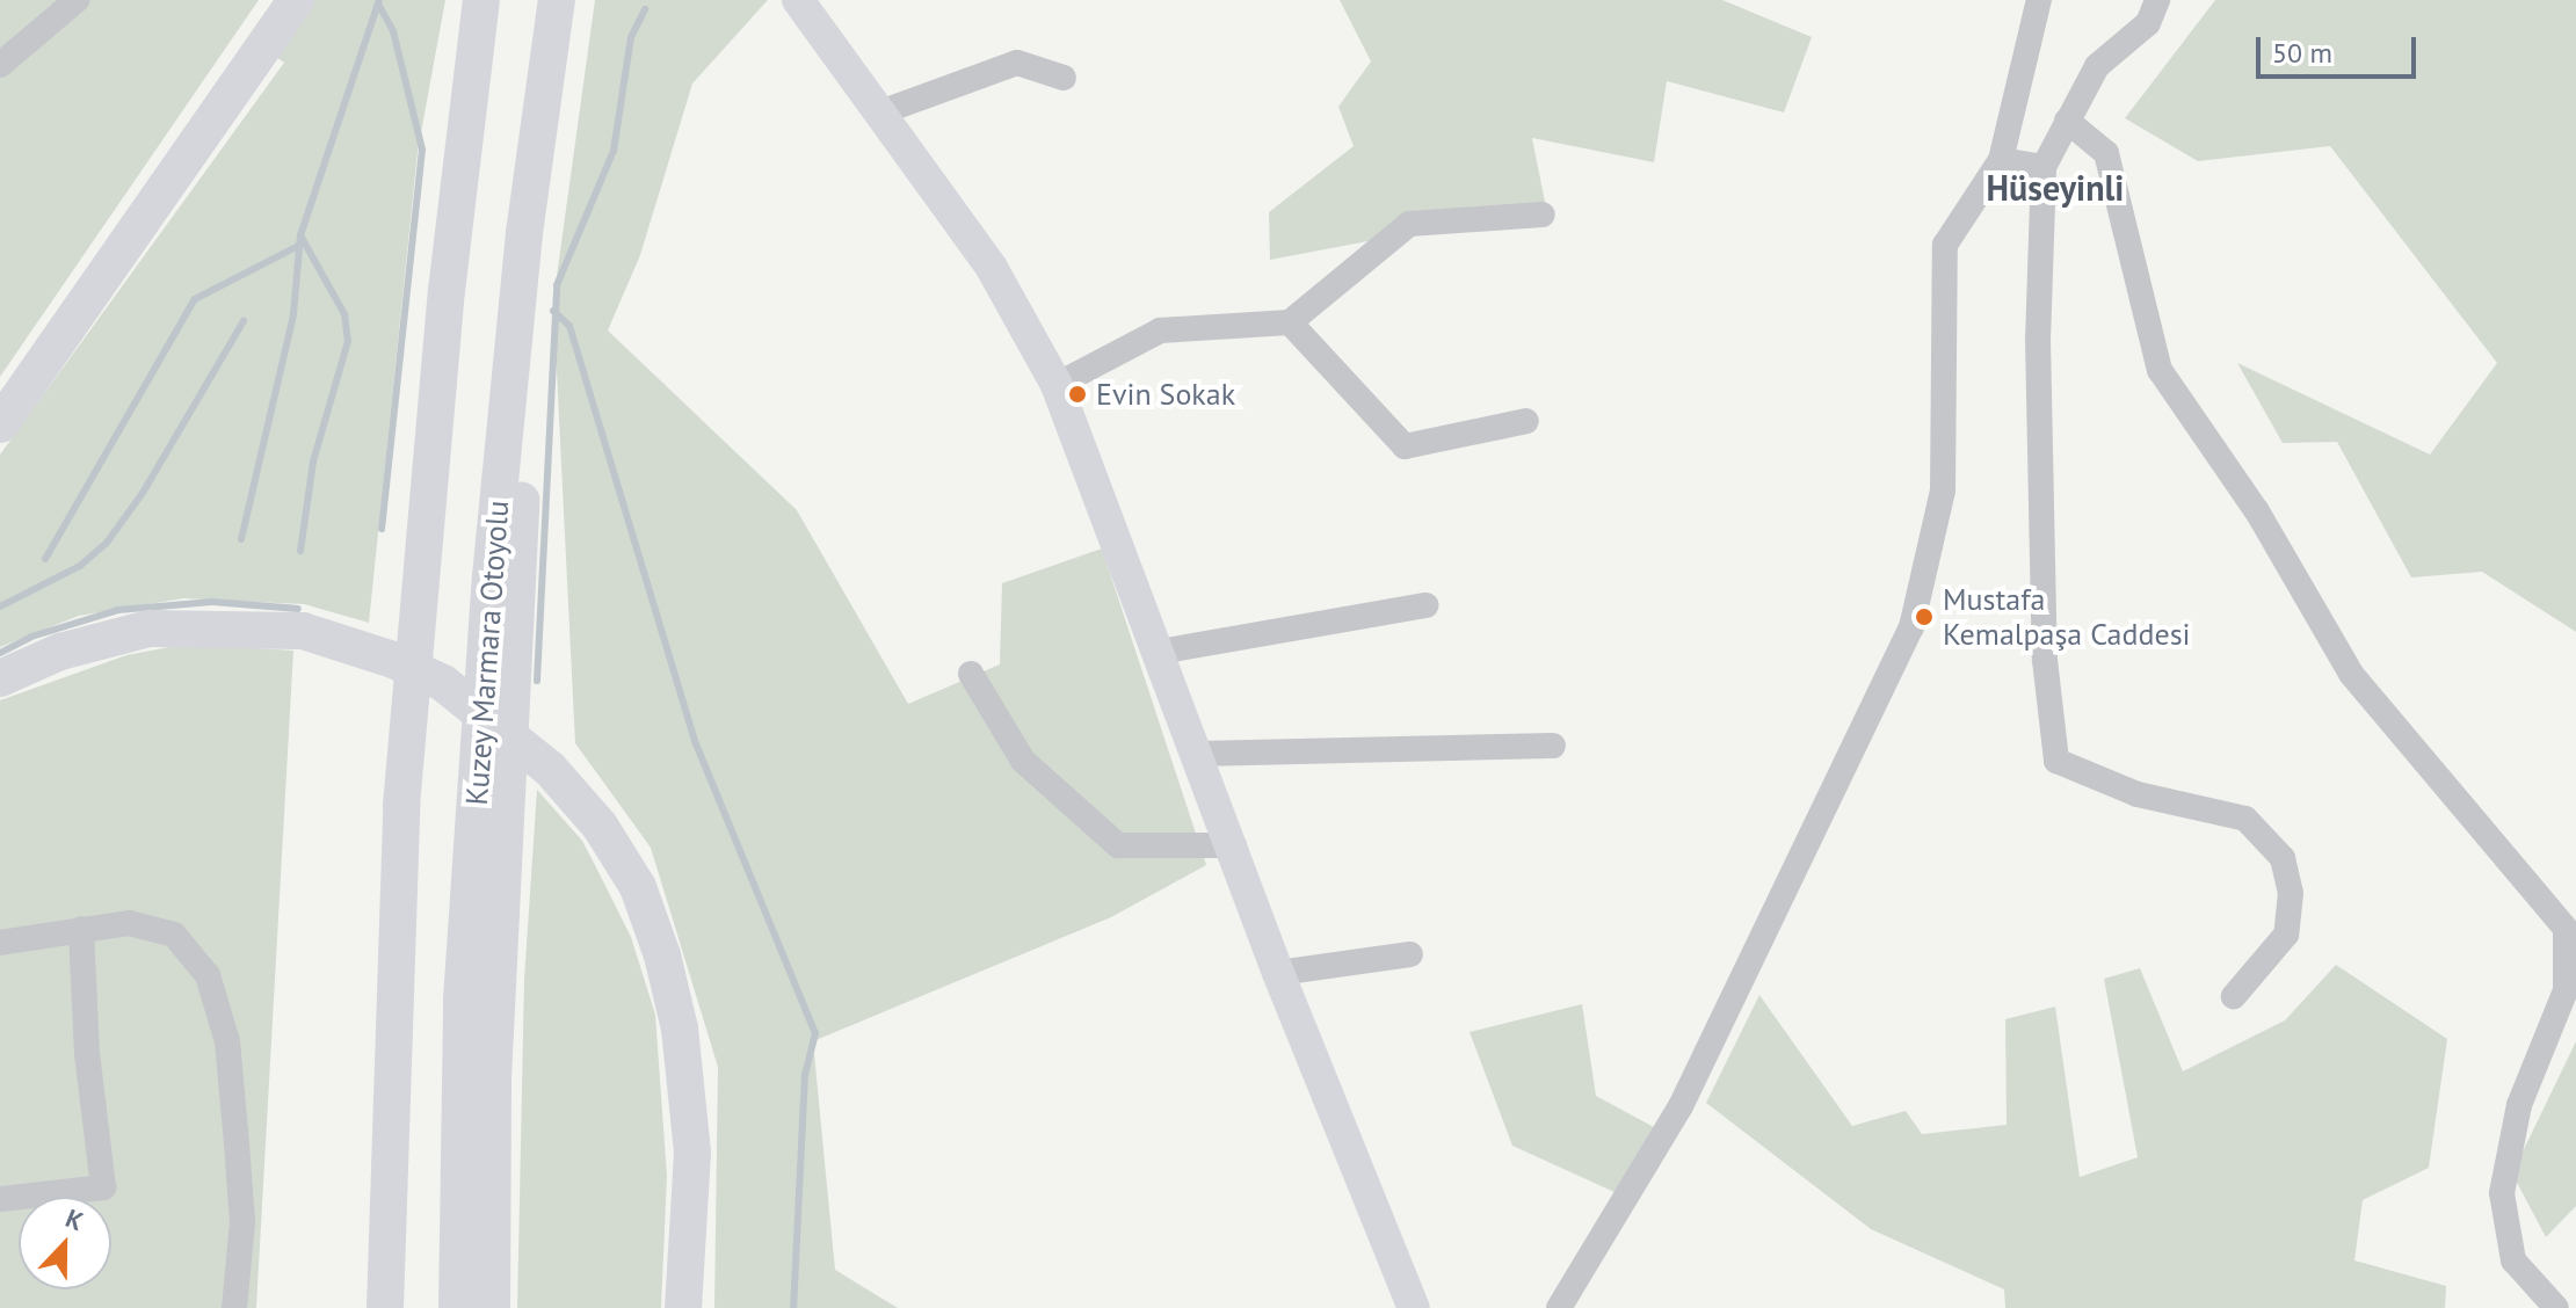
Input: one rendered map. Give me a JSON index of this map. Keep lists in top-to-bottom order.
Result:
{
  "streets": {
    "highway": ["Kuzey Marmara Otoyolu"]
  },
  "districts": ["Hüseyinli"],
  "places": ["Evin Sokak", "Mustafa Kemalpaşa Caddesi"],
  "scale_bar": "50 m",
  "north": "top"
}
